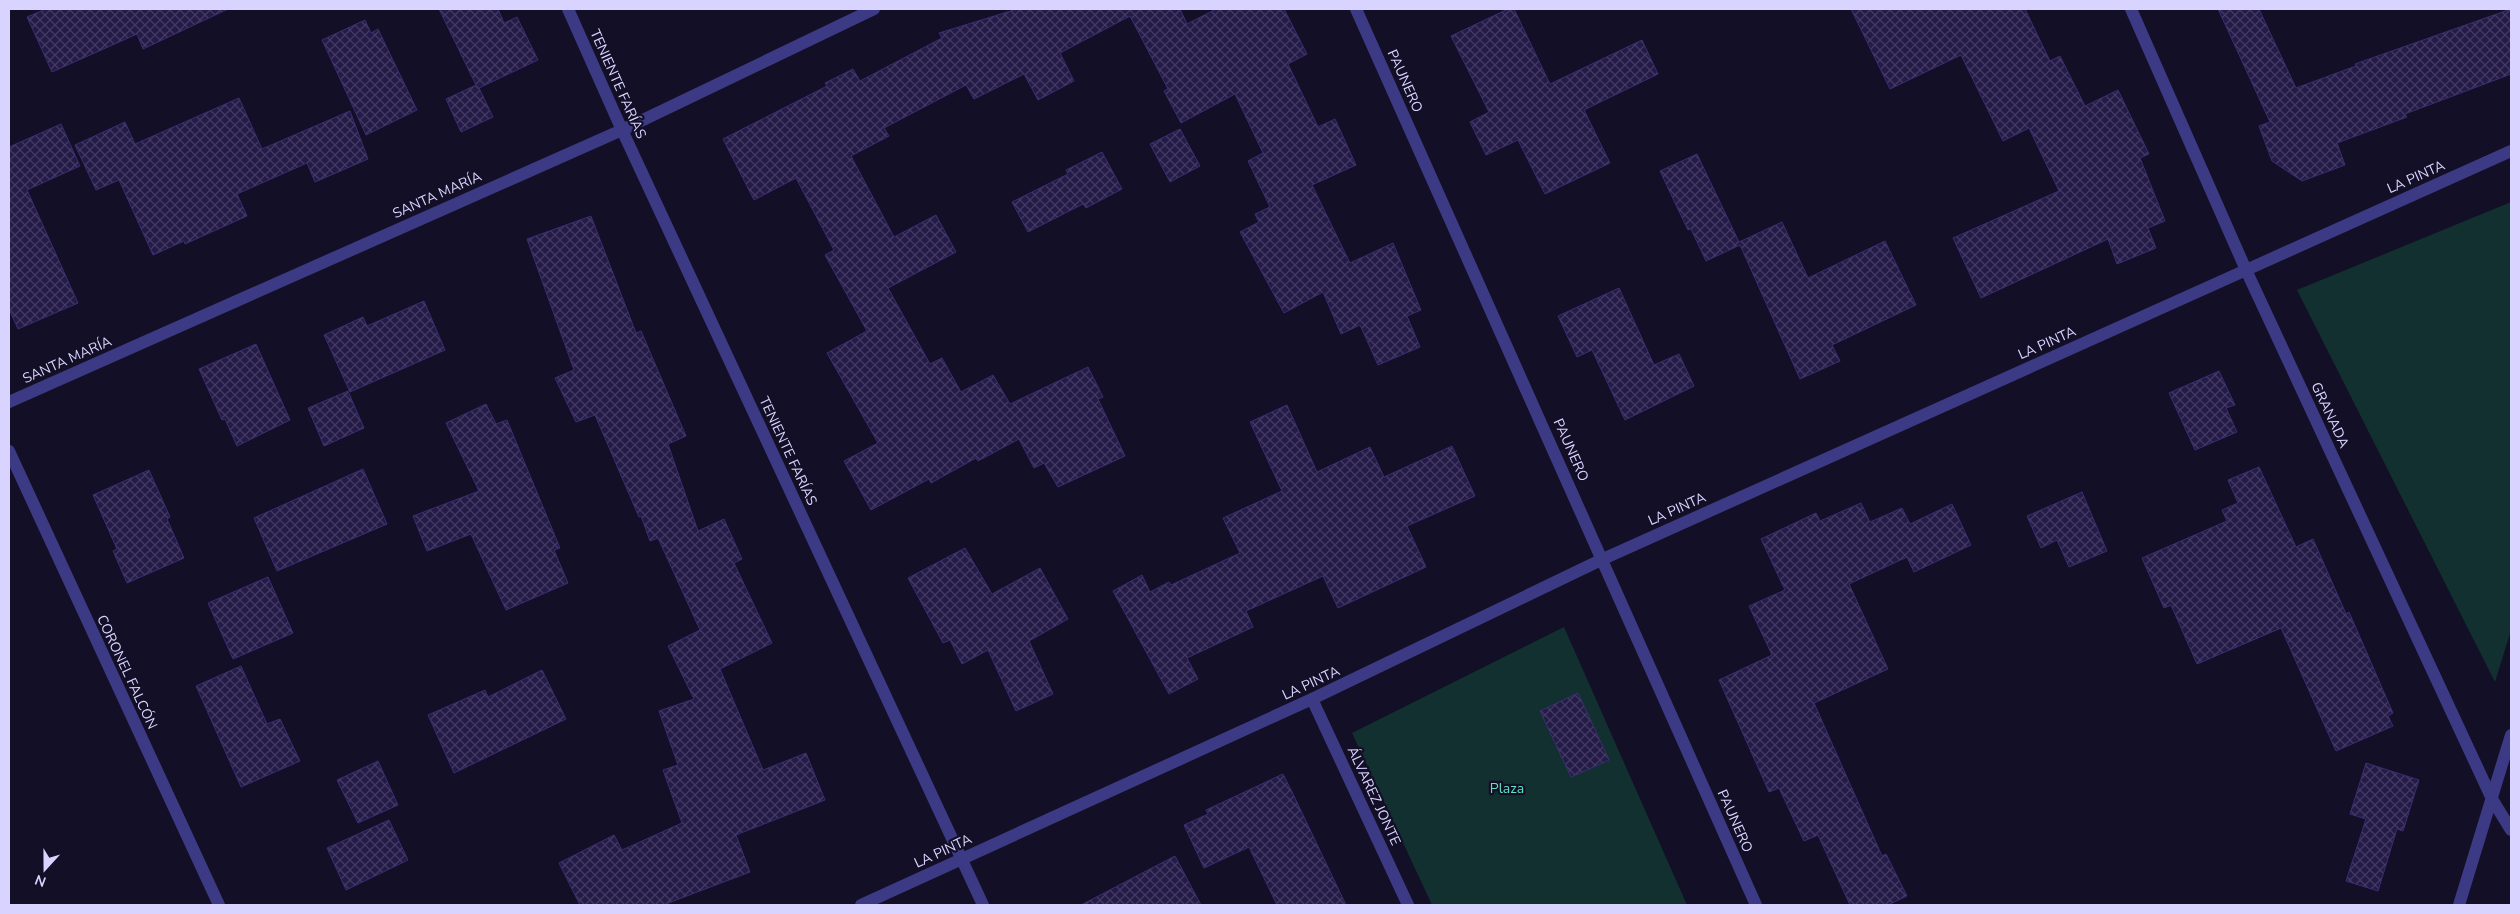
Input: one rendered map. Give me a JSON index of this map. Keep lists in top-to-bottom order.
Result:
{
  "streets": {
    "street": [
      "PAUNERO",
      "TENIENTE FARÍAS",
      "LA PINTA",
      "SANTA MARÍA",
      "GRANADA",
      "CORONEL FALCÓN",
      "ÁLVAREZ JONTE"
    ]
  },
  "crossings": [
    ["PAUNERO", "LA PINTA"],
    ["TENIENTE FARÍAS", "LA PINTA"],
    ["TENIENTE FARÍAS", "SANTA MARÍA"],
    ["LA PINTA", "GRANADA"],
    ["LA PINTA", "ÁLVAREZ JONTE"]
  ],
  "parks": ["Plaza"],
  "north": "bottom"
}
